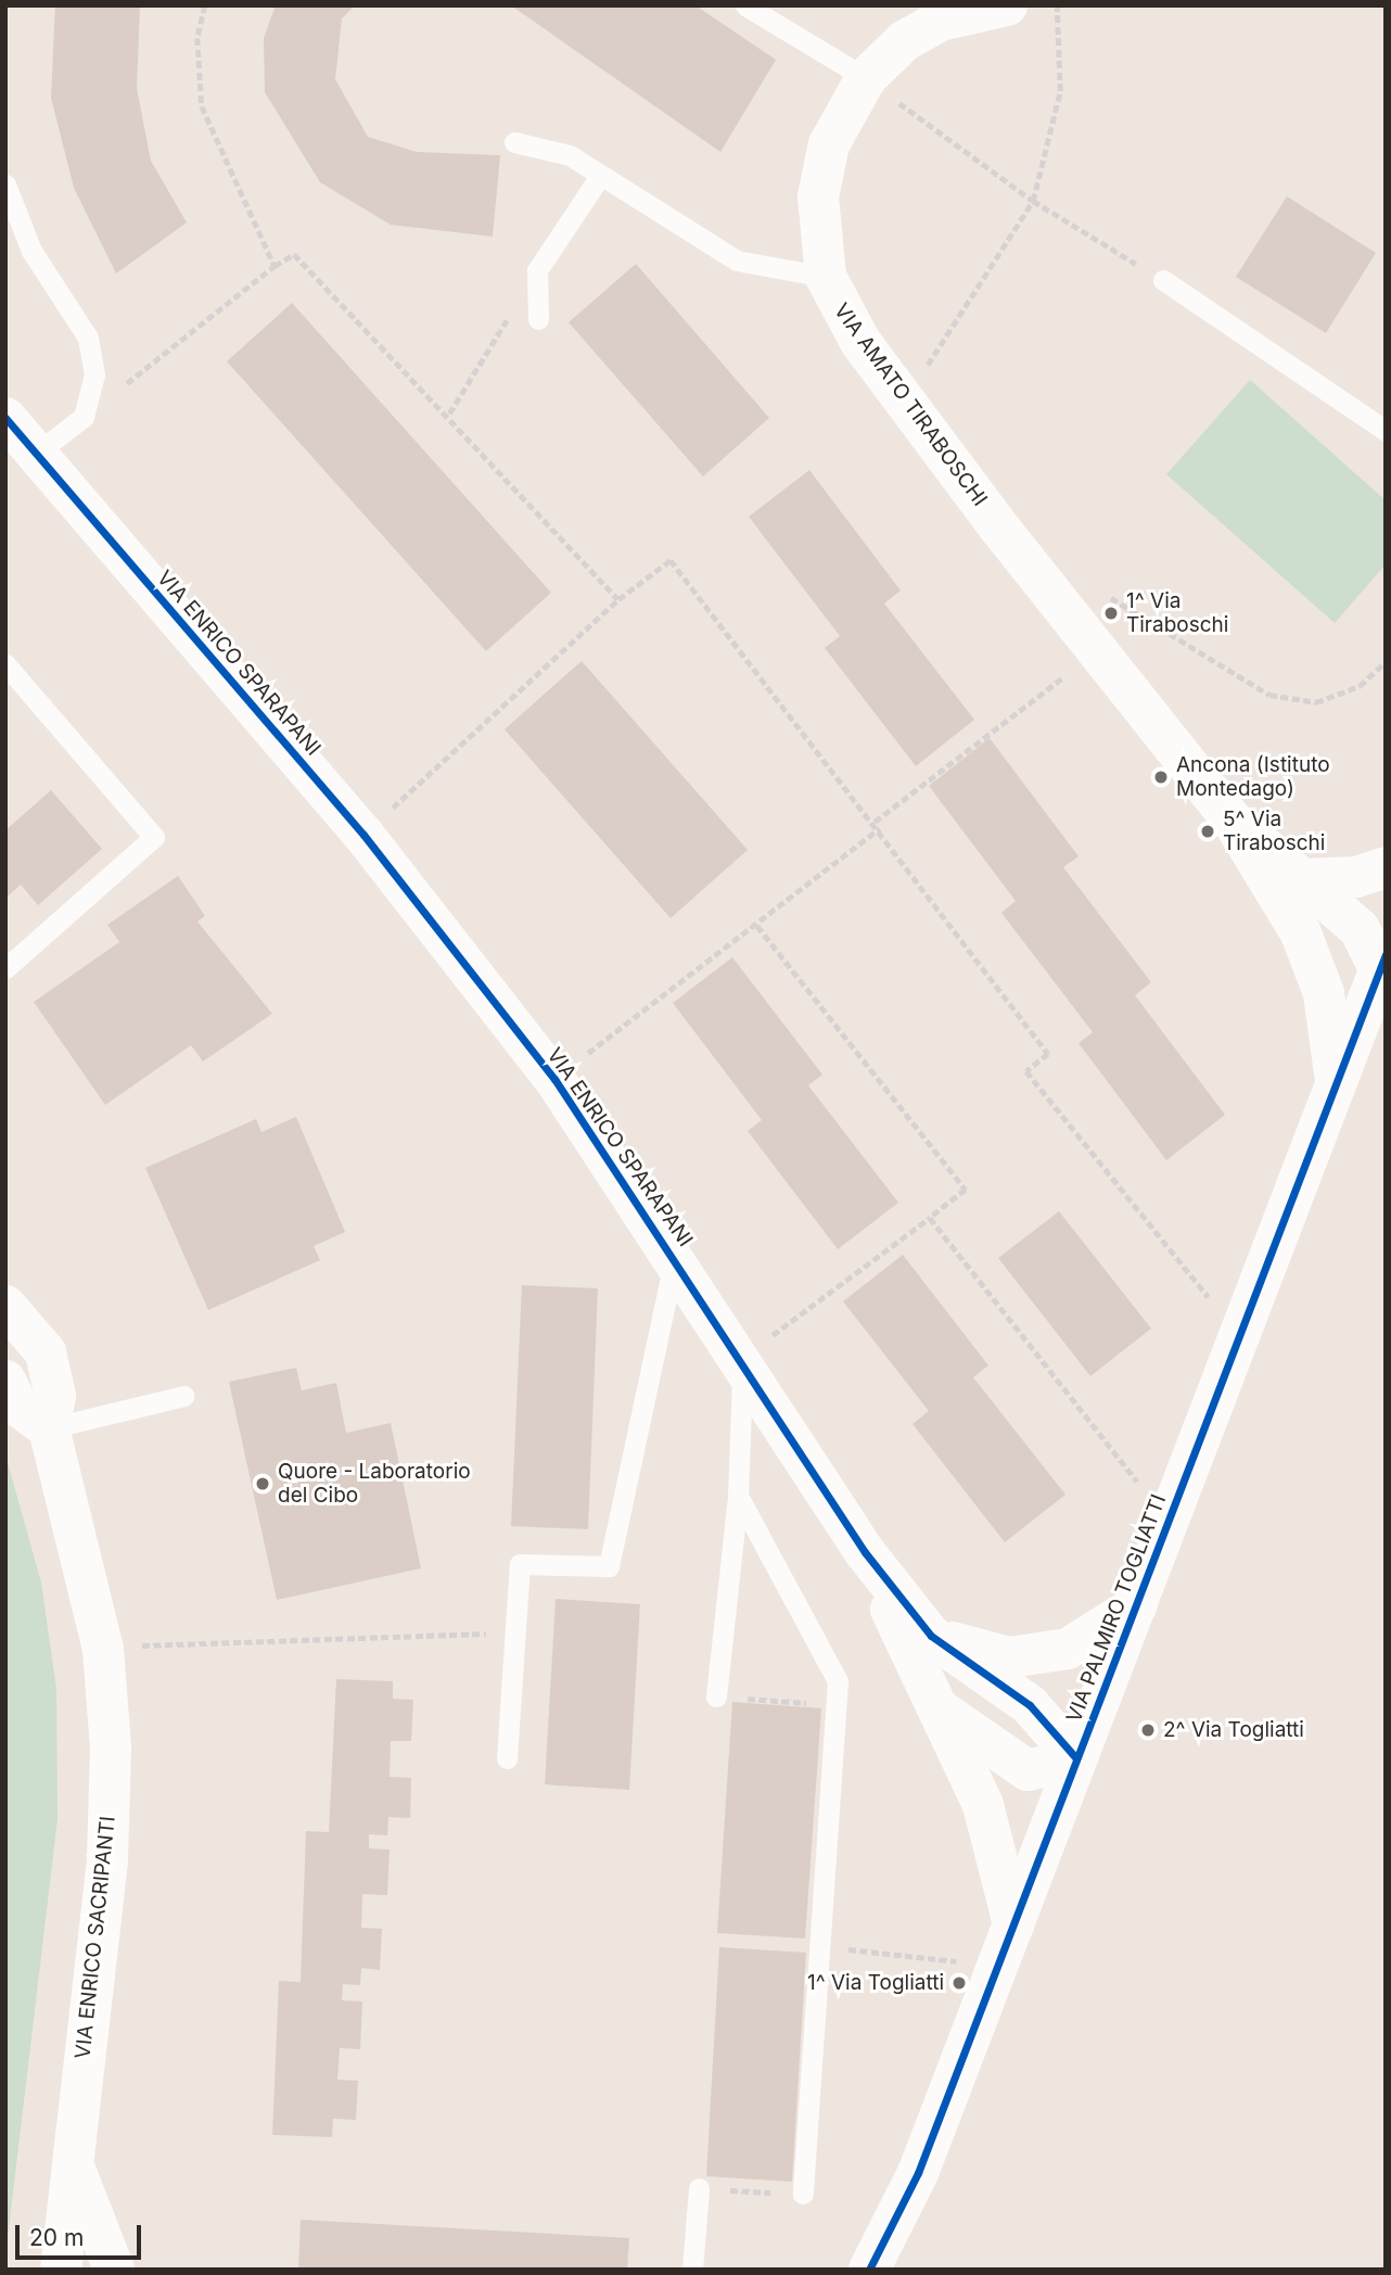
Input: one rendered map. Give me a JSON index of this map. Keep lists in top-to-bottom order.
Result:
{
  "streets": {
    "street": [
      "VIA AMATO TIRABOSCHI",
      "VIA ENRICO SPARAPANI",
      "VIA PALMIRO TOGLIATTI",
      "VIA ENRICO SACRIPANTI"
    ]
  },
  "crossings": [
    ["VIA AMATO TIRABOSCHI", "VIA PALMIRO TOGLIATTI"],
    ["VIA ENRICO SPARAPANI", "VIA PALMIRO TOGLIATTI"]
  ],
  "places": [
    "1^ Via Tiraboschi",
    "Ancona (Istituto Montedago)",
    "5^ Via Tiraboschi",
    "Quore - Laboratorio del Cibo",
    "2^ Via Togliatti",
    "1^ Via Togliatti"
  ],
  "scale_bar": "20 m"
}
